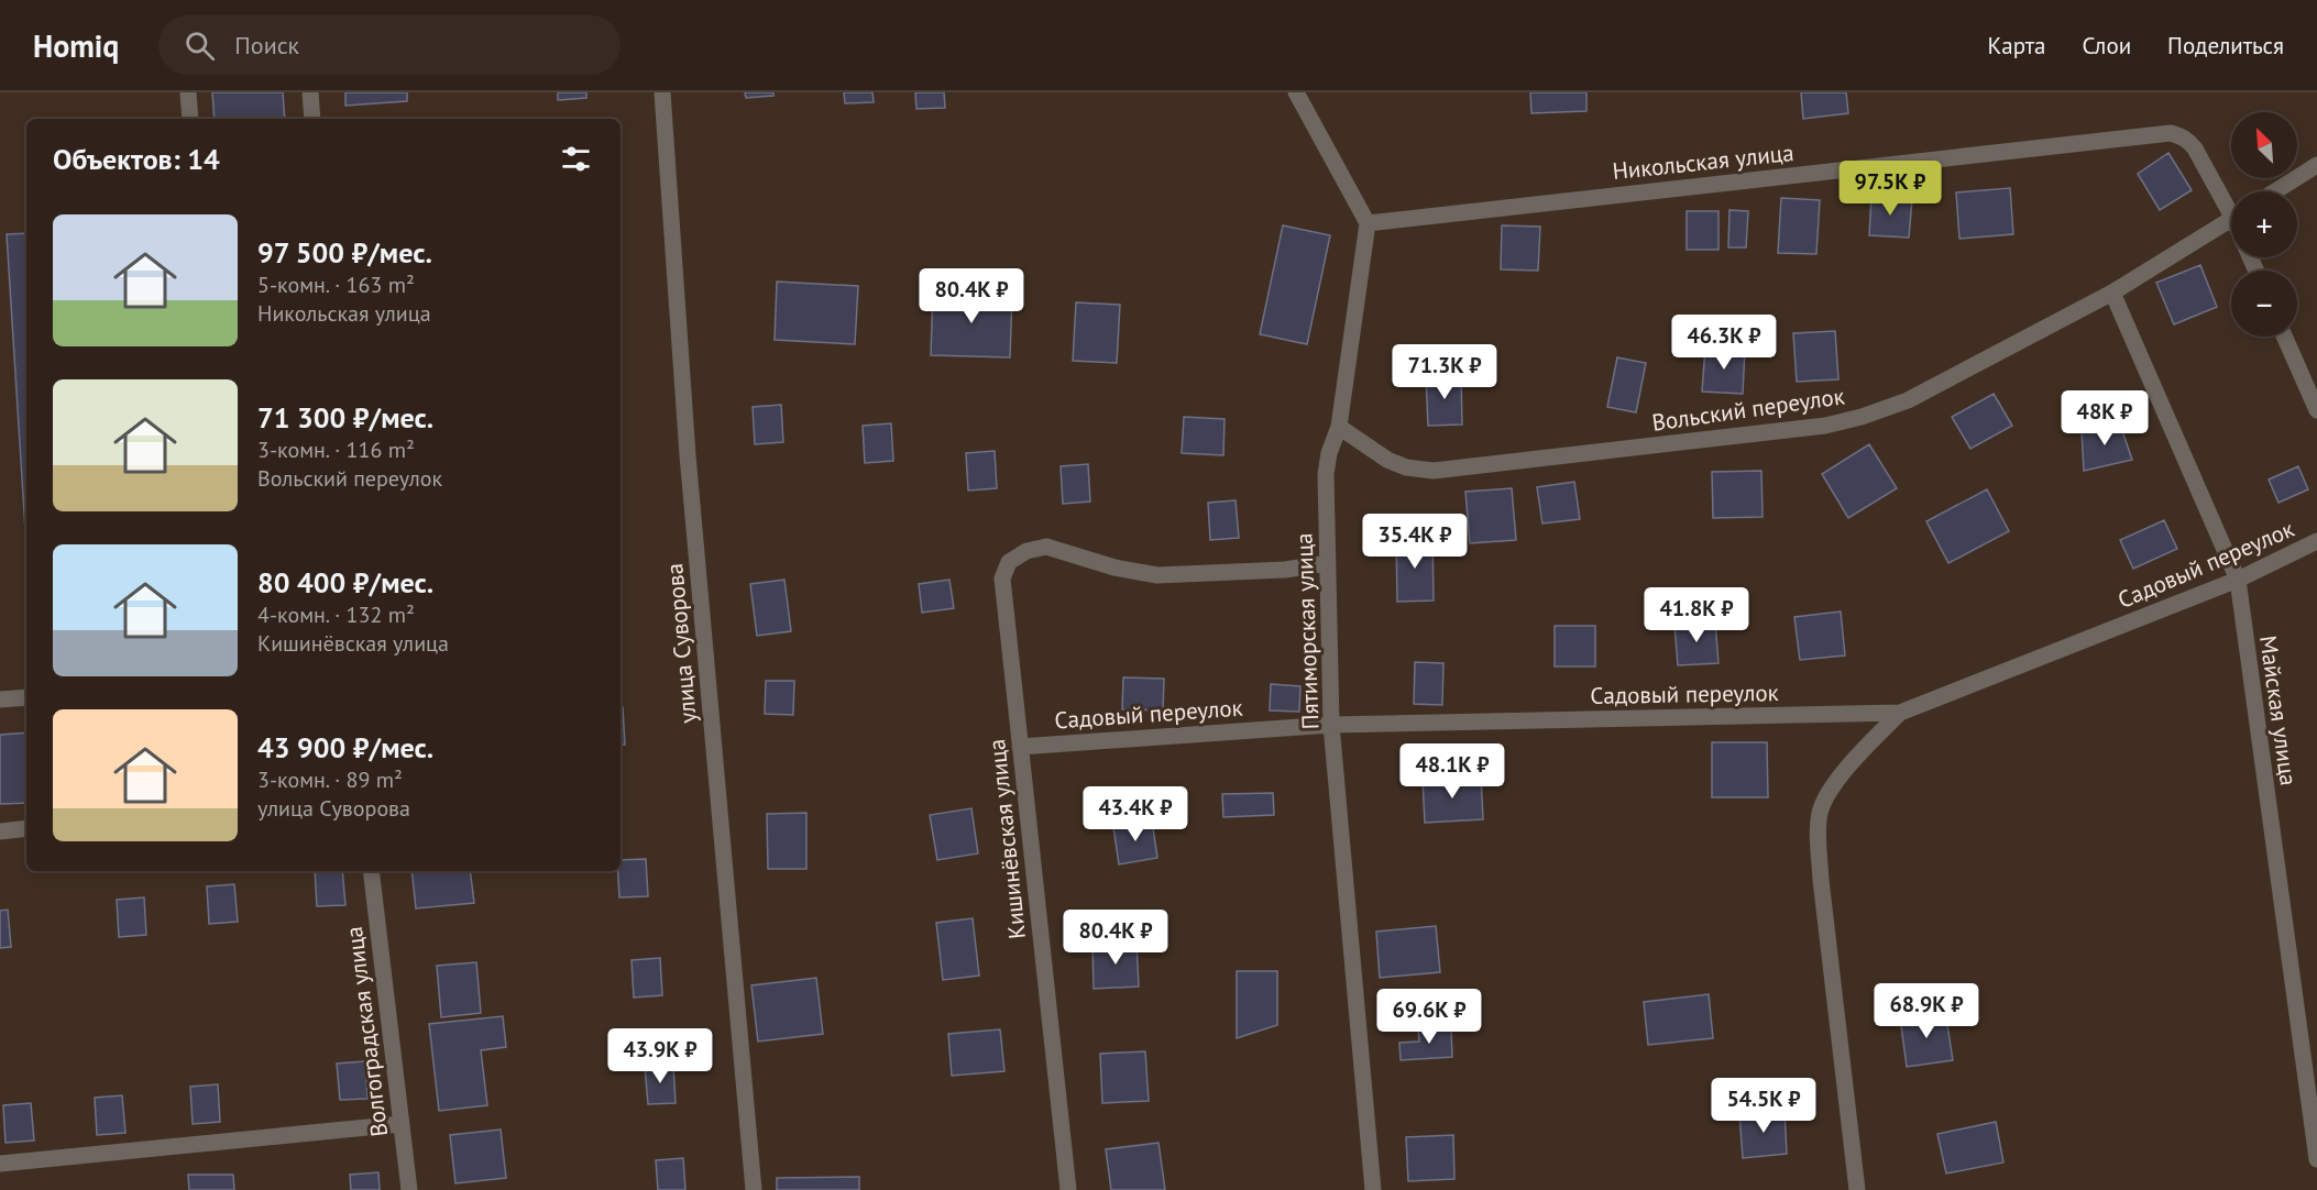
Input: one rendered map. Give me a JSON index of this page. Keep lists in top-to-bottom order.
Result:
{
  "streets": {
    "street": [
      "Никольская улица",
      "Вольский переулок",
      "Садовый переулок",
      "Пятиморская улица",
      "улица Суворова",
      "Майская улица",
      "Кишинёвская улица",
      "Волгоградская улица"
    ]
  },
  "crossings": [
    ["Никольская улица", "Пятиморская улица"],
    ["Вольский переулок", "Пятиморская улица"],
    ["Вольский переулок", "Майская улица"],
    ["Садовый переулок", "Пятиморская улица"],
    ["Садовый переулок", "Майская улица"],
    ["Садовый переулок", "Кишинёвская улица"],
    ["Пятиморская улица", "Кишинёвская улица"]
  ],
  "north": "top left",
  "page": {
    "header": "Homiq",
    "search": "Поиск",
    "nav": ["Карта", "Слои", "Поделиться"],
    "map_buttons": ["+", "−"],
    "heading": "Объектов: 14",
    "price": [
      "97.5K ₽",
      "80.4K ₽",
      "46.3K ₽",
      "71.3K ₽",
      "48K ₽",
      "35.4K ₽",
      "41.8K ₽",
      "48.1K ₽",
      "43.4K ₽",
      "80.4K ₽",
      "68.9K ₽",
      "69.6K ₽",
      "43.9K ₽",
      "54.5K ₽"
    ],
    "list": [
      {
        "name": "97 500 ₽/мес.",
        "note": "5-комн. · 163 m² · Никольская улица"
      },
      {
        "name": "71 300 ₽/мес.",
        "note": "3-комн. · 116 m² · Вольский переулок"
      },
      {
        "name": "80 400 ₽/мес.",
        "note": "4-комн. · 132 m² · Кишинёвская улица"
      },
      {
        "name": "43 900 ₽/мес.",
        "note": "3-комн. · 89 m² · улица Суворова"
      }
    ]
  }
}
